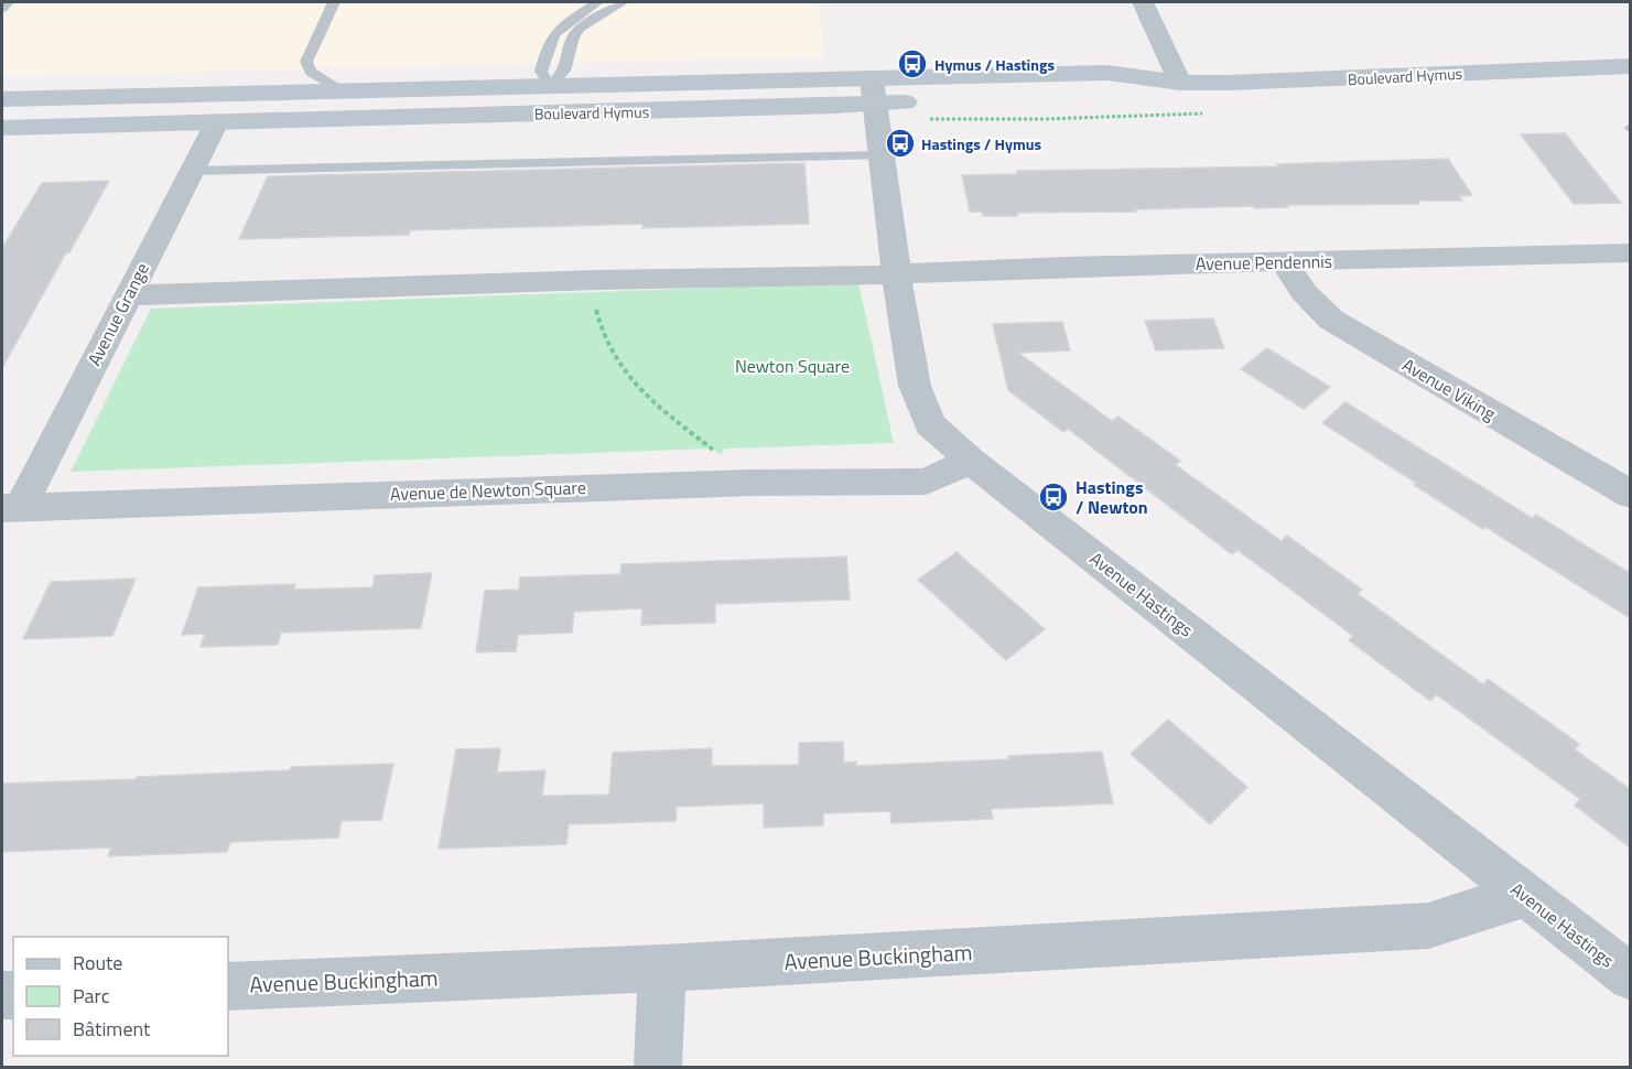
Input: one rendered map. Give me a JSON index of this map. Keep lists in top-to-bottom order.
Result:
{
  "streets": {
    "street": [
      "Boulevard Hymus",
      "Avenue Pendennis",
      "Avenue Grange",
      "Avenue Viking",
      "Avenue de Newton Square",
      "Avenue Hastings",
      "Avenue Buckingham"
    ]
  },
  "crossings": [
    ["Boulevard Hymus", "Avenue Grange"],
    ["Boulevard Hymus", "Avenue Hastings"],
    ["Avenue Pendennis", "Avenue Viking"],
    ["Avenue Pendennis", "Avenue Hastings"],
    ["Avenue Grange", "Avenue de Newton Square"],
    ["Avenue de Newton Square", "Avenue Hastings"],
    ["Avenue Hastings", "Avenue Buckingham"]
  ],
  "parks": ["Newton Square"],
  "places": {
    "bus stop": ["Hymus / Hastings", "Hastings / Hymus", "Hastings / Newton"]
  },
  "legend": ["Route", "Parc", "Bâtiment"]
}
